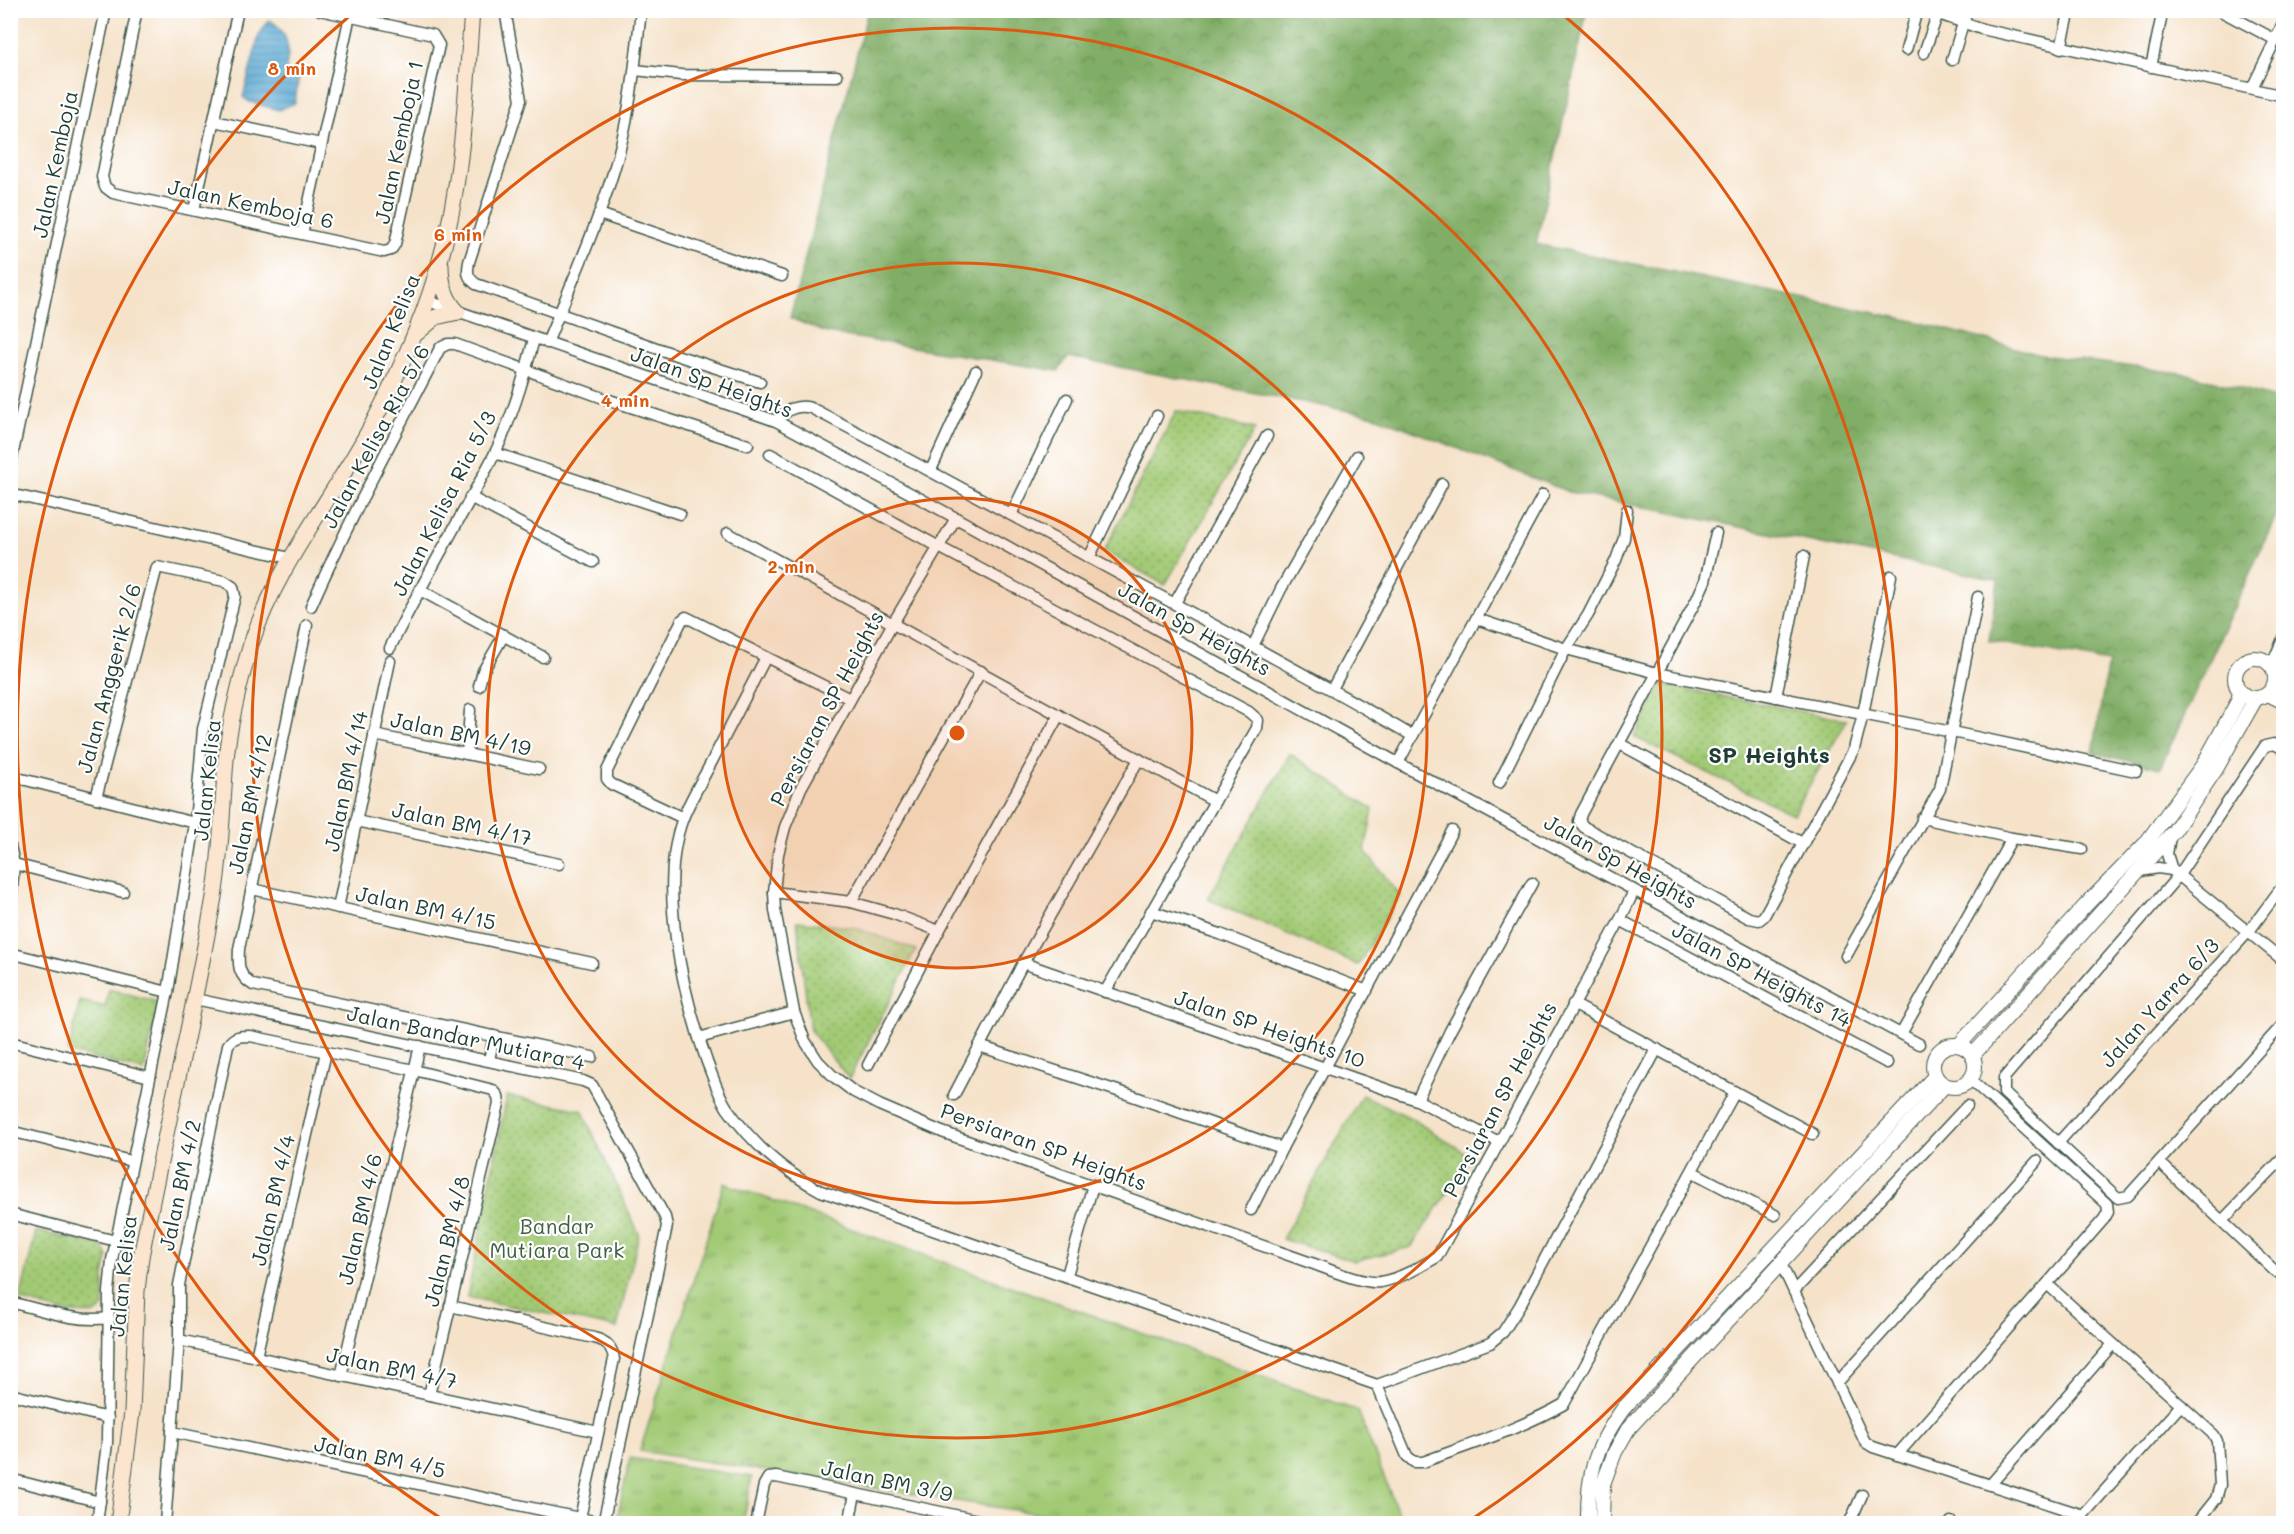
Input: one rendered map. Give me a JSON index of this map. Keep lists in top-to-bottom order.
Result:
{
  "streets": {
    "main road": ["Jalan Kelisa"],
    "street": [
      "Jalan Kemboja 1",
      "Jalan Kemboja",
      "Jalan Kemboja 6",
      "Jalan Sp Heights",
      "Jalan Kelisa Ria 5/6",
      "Jalan Kelisa Ria 5/3",
      "Jalan Anggerik 2/6",
      "Persiaran SP Heights",
      "Jalan BM 4/19",
      "Jalan BM 4/14",
      "Jalan BM 4/12",
      "Jalan BM 4/17",
      "Jalan BM 4/15",
      "Jalan SP Heights 14",
      "Jalan Yarra 6/3",
      "Jalan SP Heights 10",
      "Jalan Bandar Mutiara 4",
      "Jalan BM 4/2",
      "Jalan BM 4/4",
      "Jalan BM 4/6",
      "Jalan BM 4/8",
      "Jalan BM 4/7",
      "Jalan BM 4/5",
      "Jalan BM 3/9"
    ]
  },
  "crossings": [
    ["Jalan Kemboja 1", "Jalan Kemboja 6"],
    ["Jalan Kelisa", "Jalan Sp Heights"],
    ["Jalan Kelisa", "Jalan Bandar Mutiara 4"],
    ["Jalan Sp Heights", "Jalan Kelisa Ria 5/3"],
    ["Jalan Sp Heights", "Persiaran SP Heights"],
    ["Jalan Kelisa Ria 5/6", "Jalan Kelisa Ria 5/3"],
    ["Persiaran SP Heights", "Jalan SP Heights 14"],
    ["Persiaran SP Heights", "Jalan SP Heights 10"],
    ["Jalan BM 4/19", "Jalan BM 4/14"],
    ["Jalan BM 4/14", "Jalan BM 4/17"],
    ["Jalan BM 4/14", "Jalan BM 4/15"],
    ["Jalan BM 4/12", "Jalan BM 4/15"],
    ["Jalan Bandar Mutiara 4", "Jalan BM 4/6"],
    ["Jalan Bandar Mutiara 4", "Jalan BM 4/5"],
    ["Jalan BM 4/2", "Jalan BM 4/4"],
    ["Jalan BM 4/2", "Jalan BM 4/7"],
    ["Jalan BM 4/2", "Jalan BM 4/5"],
    ["Jalan BM 4/4", "Jalan BM 4/7"],
    ["Jalan BM 4/6", "Jalan BM 4/8"],
    ["Jalan BM 4/6", "Jalan BM 4/7"],
    ["Jalan BM 4/8", "Jalan BM 4/7"]
  ],
  "districts": ["SP Heights"],
  "parks": ["Bandar Mutiara Park"],
  "rings": [
    "8 min",
    "6 min",
    "4 min",
    "2 min"
  ]
}
